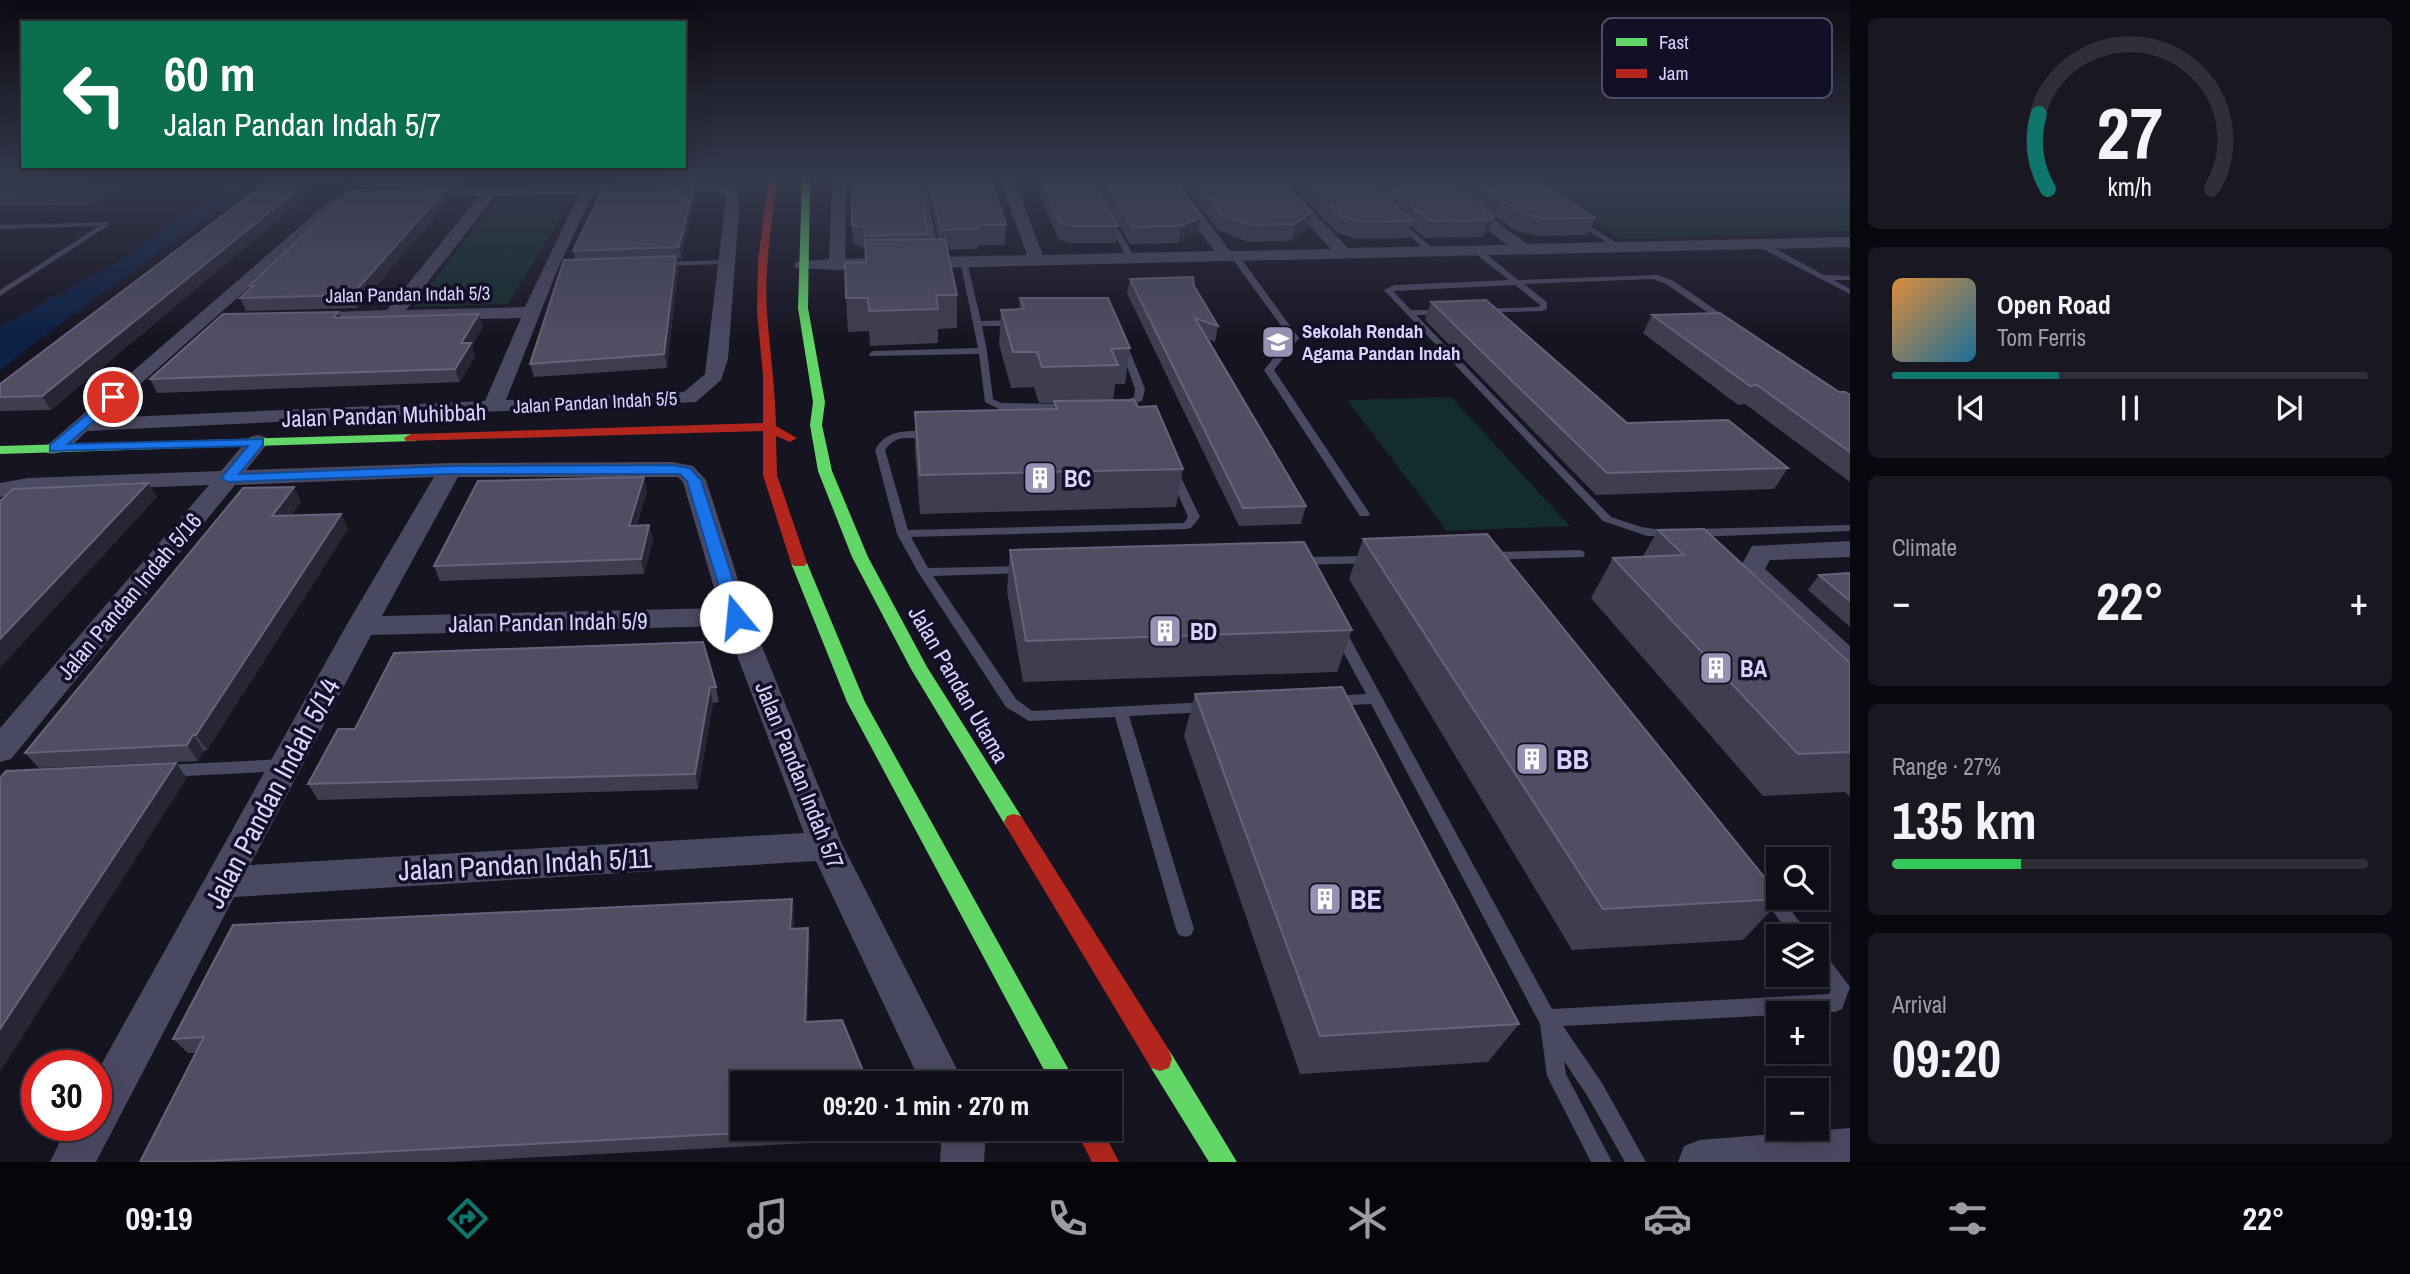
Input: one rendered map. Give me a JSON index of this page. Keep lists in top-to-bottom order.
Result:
{
  "streets": {
    "main road": ["Jalan Pandan Muhibbah", "Jalan Pandan Utama"],
    "street": [
      "Jalan Pandan Indah 5/3",
      "Jalan Pandan Indah 5/5",
      "Jalan Pandan Indah 5/16",
      "Jalan Pandan Indah 5/9",
      "Jalan Pandan Indah 5/7",
      "Jalan Pandan Indah 5/14",
      "Jalan Pandan Indah 5/11"
    ]
  },
  "crossings": [
    ["Jalan Pandan Muhibbah", "Jalan Pandan Indah 5/16"],
    ["Jalan Pandan Indah 5/16", "Jalan Pandan Indah 5/7"],
    ["Jalan Pandan Indah 5/9", "Jalan Pandan Indah 5/7"],
    ["Jalan Pandan Indah 5/9", "Jalan Pandan Indah 5/14"],
    ["Jalan Pandan Indah 5/7", "Jalan Pandan Indah 5/14"],
    ["Jalan Pandan Indah 5/7", "Jalan Pandan Indah 5/11"],
    ["Jalan Pandan Indah 5/14", "Jalan Pandan Indah 5/11"]
  ],
  "places": {
    "school or university": ["Sekolah Rendah Agama Pandan Indah"],
    "building": [
      "BC",
      "BD",
      "BA",
      "BB",
      "BE"
    ]
  },
  "legend": ["Fast", "Jam"],
  "page": {
    "turn": ["60 m", "Jalan Pandan Indah 5/7"],
    "song": ["Open Road", "Tom Ferris"],
    "tile": [
      "Climate",
      ["Range · 27%", "135 km"],
      ["Arrival", "09:20"]
    ],
    "heat": ["−", "22°", "+"],
    "map_buttons": ["+", "−"],
    "limit": "30",
    "trip": "09:20 · 1 min · 270 m",
    "tabs": ["09:19", "22°"],
    "gauge": ["27", "km/h"]
  }
}
